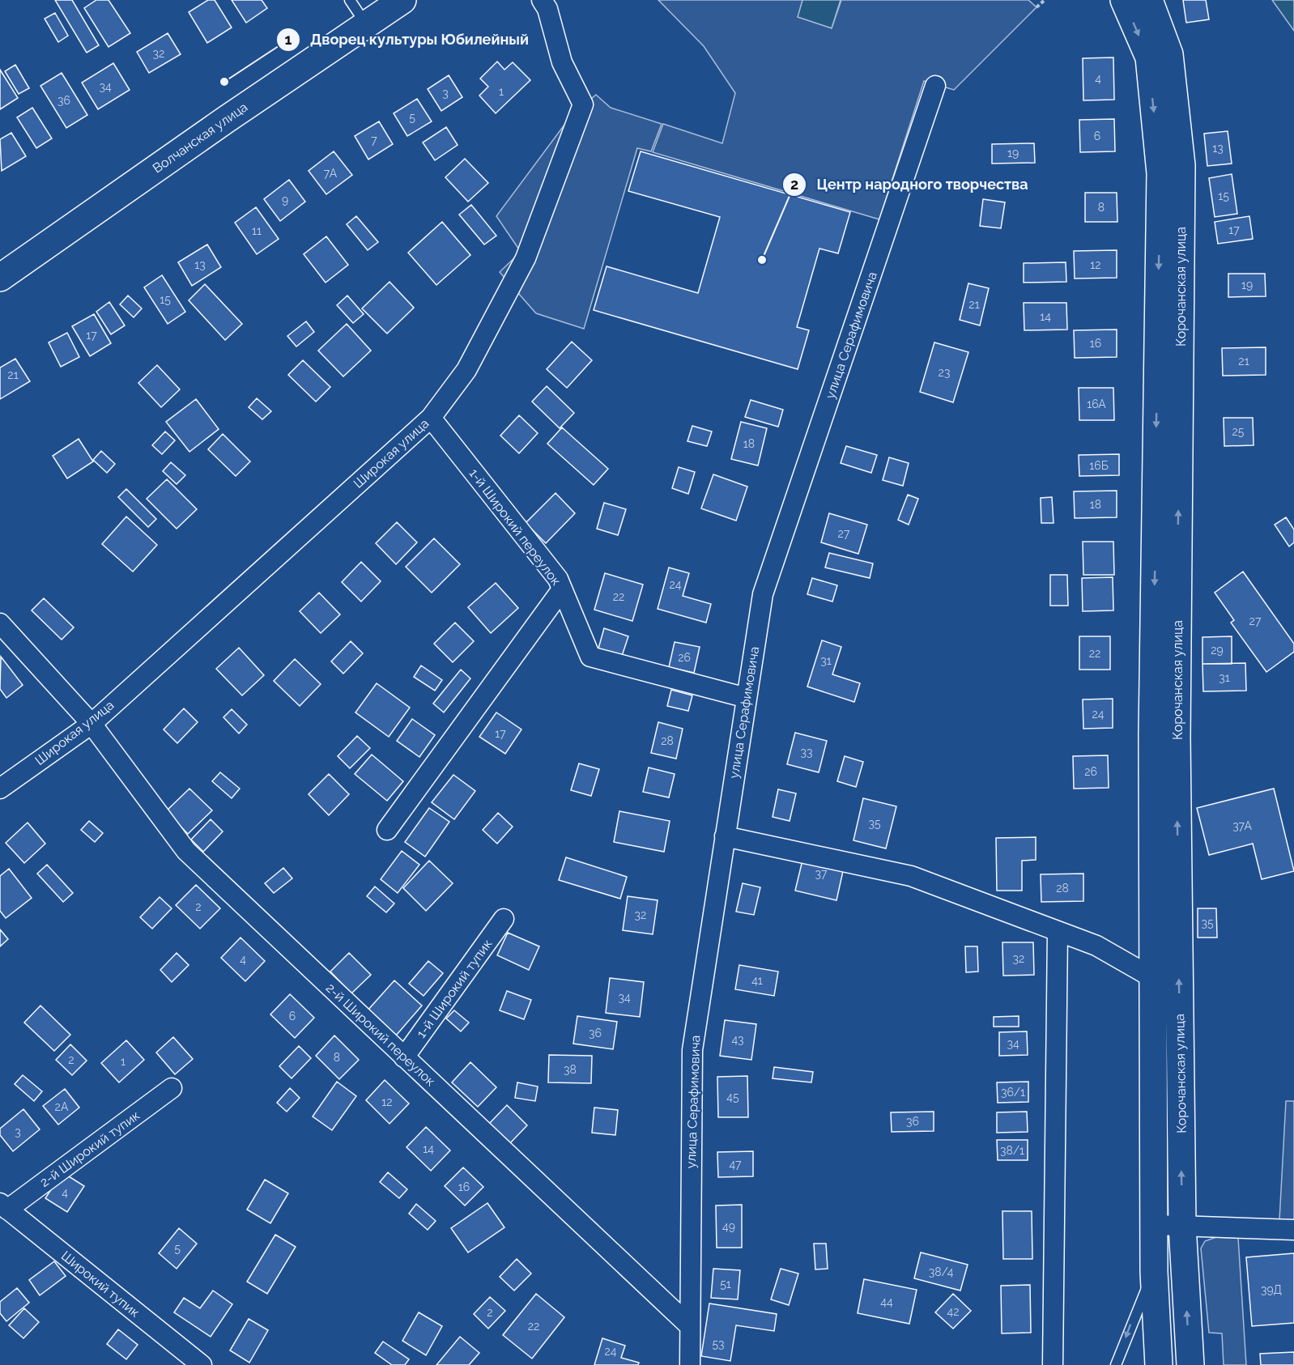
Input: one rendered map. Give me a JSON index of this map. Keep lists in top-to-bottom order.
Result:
{
  "streets": {
    "main road": ["Волчанская улица", "Корочанская улица"],
    "street": [
      "улица Серафимовича",
      "Широкая улица",
      "1-й Широкий переулок",
      "1-й Широкий тупик",
      "2-й Широкий переулок",
      "2-й Широкий тупик",
      "Широкий тупик"
    ]
  },
  "crossings": [
    ["улица Серафимовича", "1-й Широкий переулок"],
    ["улица Серафимовича", "2-й Широкий переулок"],
    ["Широкая улица", "1-й Широкий переулок"],
    ["Широкая улица", "2-й Широкий переулок"],
    ["1-й Широкий тупик", "2-й Широкий переулок"],
    ["2-й Широкий тупик", "Широкий тупик"]
  ],
  "places": ["Дворец культуры Юбилейный", "Центр народного творчества"],
  "house_numbers": [
    "32",
    "4",
    "34",
    "1",
    "3",
    "36",
    "5",
    "6",
    "7",
    "13",
    "19",
    "7А",
    "15",
    "9",
    "8",
    "17",
    "11",
    "13",
    "12",
    "19",
    "15",
    "21",
    "14",
    "17",
    "16",
    "21",
    "23",
    "21",
    "16А",
    "25",
    "18",
    "16Б",
    "18",
    "27",
    "24",
    "22",
    "27",
    "29",
    "22",
    "26",
    "31",
    "31",
    "24",
    "17",
    "28",
    "33",
    "26",
    "35",
    "37А",
    "37",
    "28",
    "2",
    "32",
    "35",
    "32",
    "4",
    "41",
    "34",
    "6",
    "36",
    "43",
    "34",
    "8",
    "2",
    "1",
    "38",
    "36/1",
    "45",
    "12",
    "2А",
    "36",
    "3",
    "14",
    "38/1",
    "47",
    "16",
    "4",
    "49",
    "5",
    "38/4",
    "51",
    "39Д",
    "44",
    "42",
    "2",
    "22",
    "53",
    "24"
  ]
}
